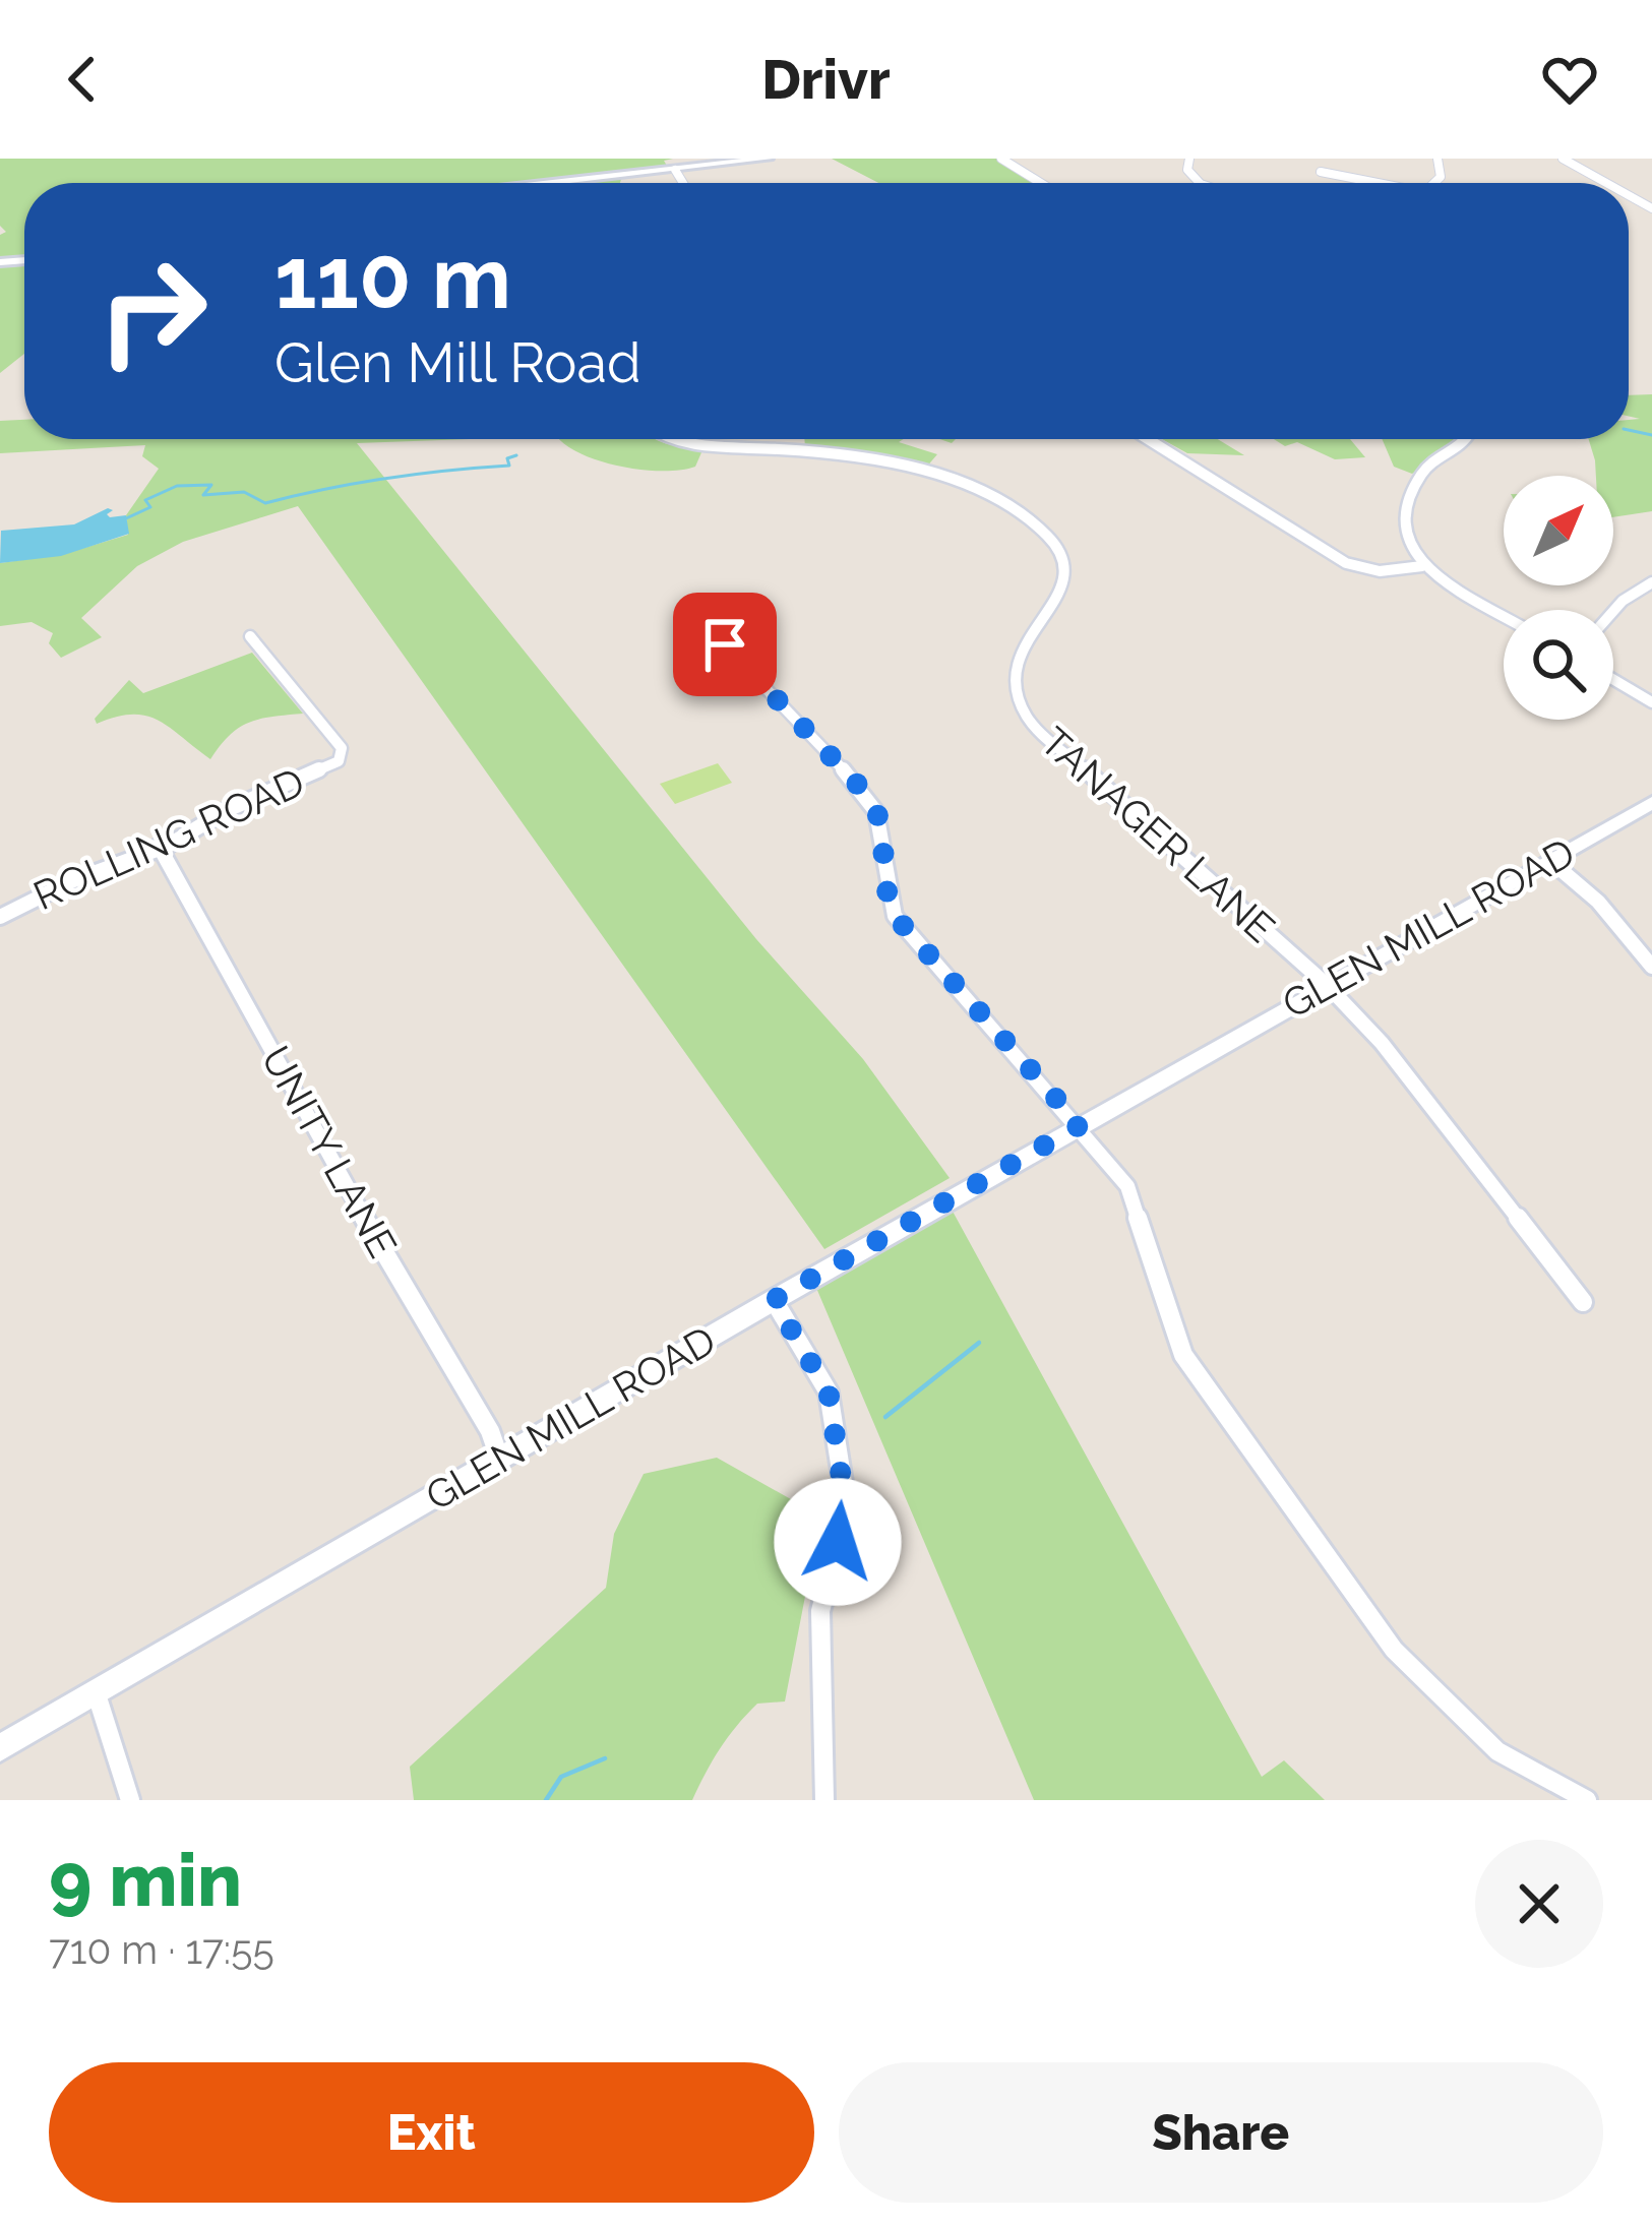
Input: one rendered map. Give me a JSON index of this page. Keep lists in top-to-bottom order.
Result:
{
  "streets": {
    "main road": ["GLEN MILL ROAD"],
    "street": ["TANAGER LANE", "ROLLING ROAD", "UNITY LANE"]
  },
  "crossings": [
    ["TANAGER LANE", "GLEN MILL ROAD"],
    ["ROLLING ROAD", "UNITY LANE"],
    ["GLEN MILL ROAD", "UNITY LANE"]
  ],
  "north": "top right",
  "page": {
    "header": "Drivr",
    "turn": ["110 m", "Glen Mill Road"],
    "heading": ["9 min", "710 m · 17:55"],
    "buttons": ["Exit", "Share"]
  }
}
